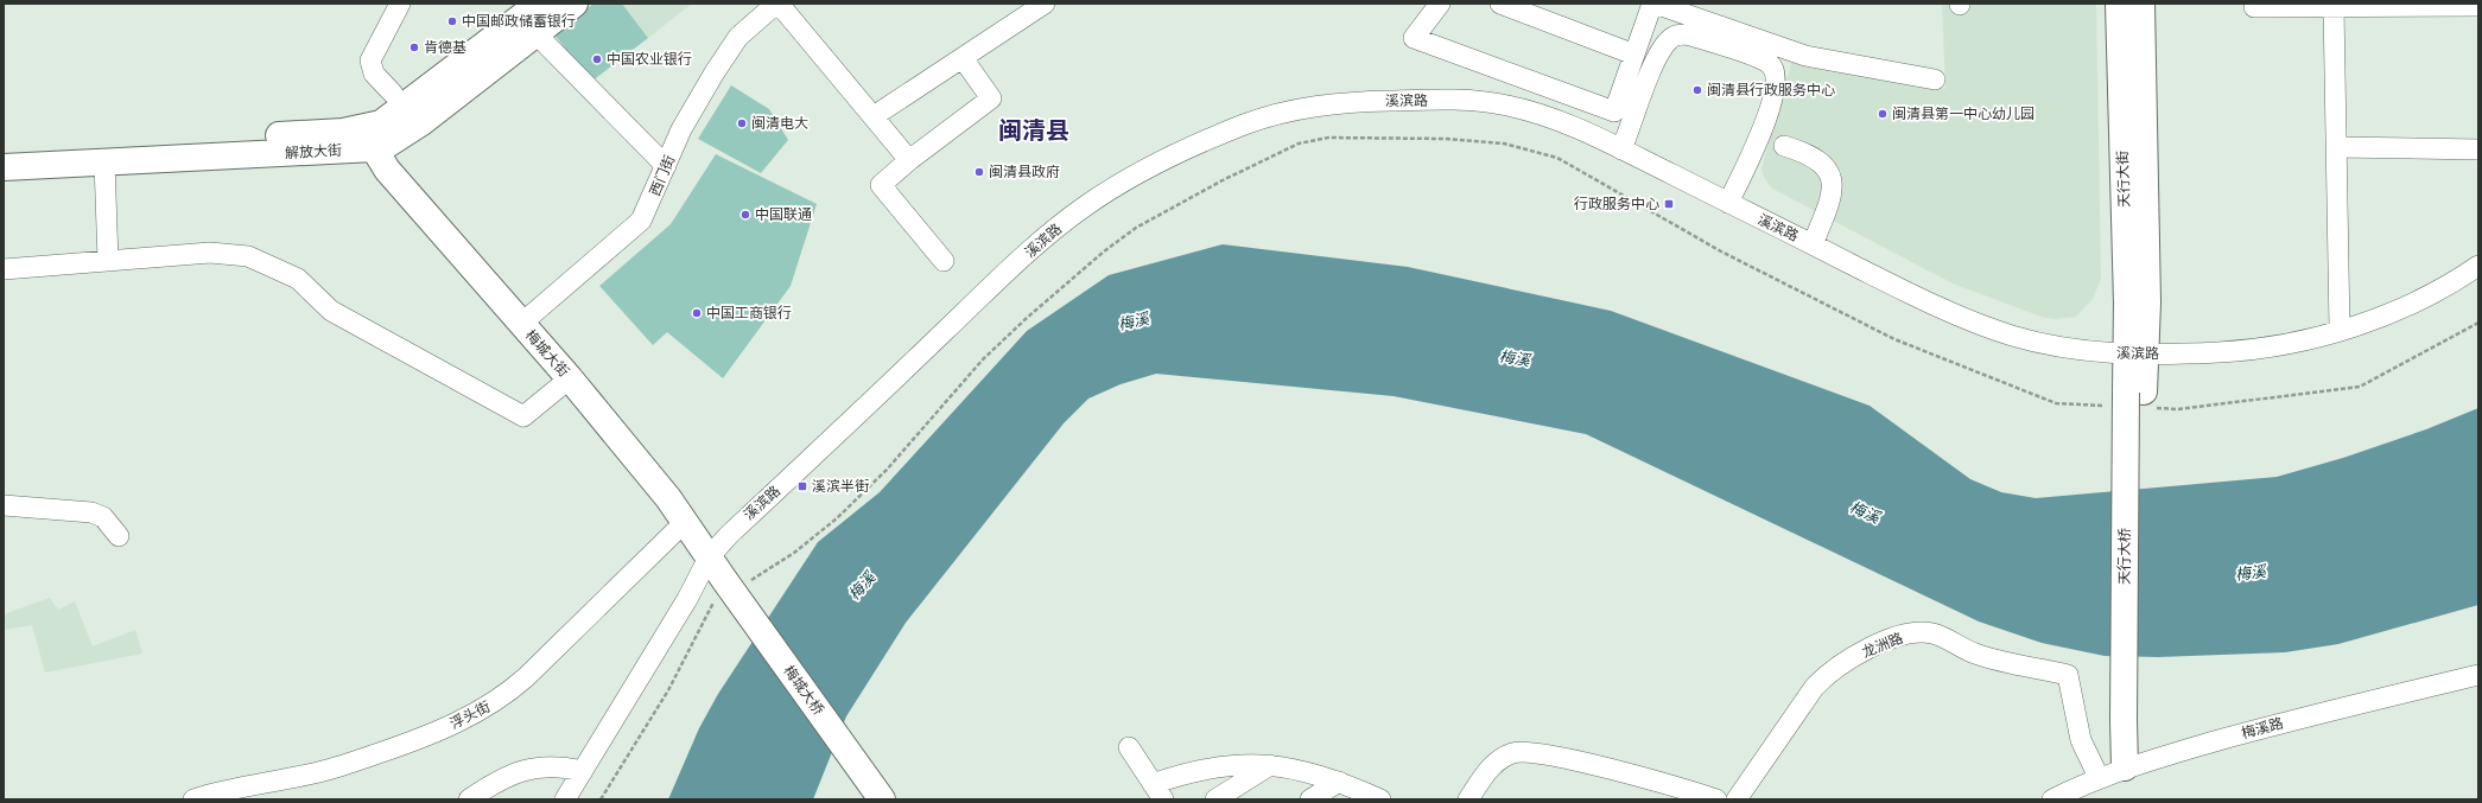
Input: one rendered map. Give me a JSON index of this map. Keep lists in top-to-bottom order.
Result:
{
  "streets": {
    "main road": [
      "解放大街",
      "天行大街",
      "梅城大街",
      "天行大桥",
      "梅城大桥"
    ],
    "street": [
      "溪滨路",
      "西门街",
      "龙洲路",
      "浮头街",
      "梅溪路"
    ]
  },
  "crossings": [
    ["溪滨路", "天行大街"],
    ["溪滨路", "梅城大街"],
    ["溪滨路", "天行大桥"],
    ["解放大街", "梅城大街"],
    ["西门街", "梅城大街"],
    ["天行大街", "天行大桥"],
    ["梅城大街", "梅城大桥"],
    ["梅城大街", "浮头街"],
    ["天行大桥", "梅溪路"],
    ["龙洲路", "梅溪路"]
  ],
  "districts": ["闽清县"],
  "water": ["梅溪"],
  "places": {
    "other": [
      "中国邮政储蓄银行",
      "肯德基",
      "中国农业银行",
      "闽清县行政服务中心",
      "闽清县第一中心幼儿园",
      "闽清电大",
      "闽清县政府",
      "中国联通",
      "中国工商银行"
    ],
    "transit": ["行政服务中心", "溪滨半街"]
  }
}
